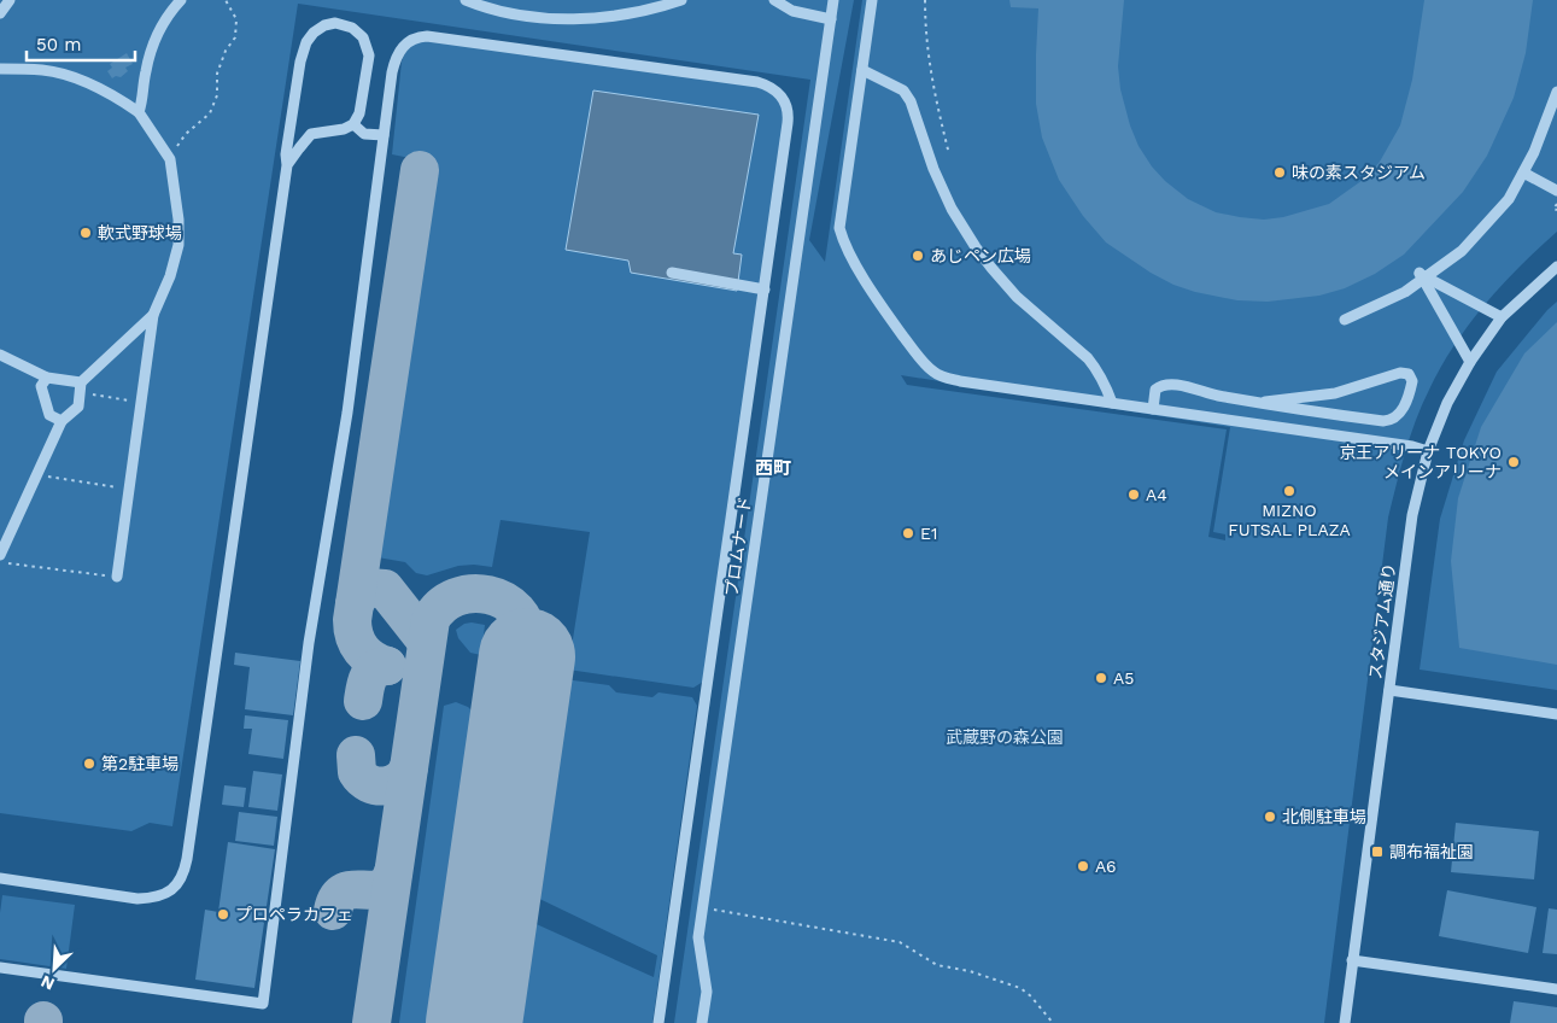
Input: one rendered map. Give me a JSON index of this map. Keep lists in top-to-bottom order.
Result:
{
  "streets": {
    "street": ["プロムナード", "スタジアム通り"]
  },
  "districts": ["西町"],
  "parks": ["武蔵野の森公園"],
  "places": {
    "other": [
      "味の素スタジアム",
      "軟式野球場",
      "あじペン広場",
      "京王アリーナ TOKYO メインアリーナ",
      "MIZNO FUTSAL PLAZA",
      "A4",
      "E1",
      "A5",
      "第2駐車場",
      "北側駐車場",
      "A6",
      "プロペラカフェ"
    ],
    "transit": ["調布福祉園"]
  },
  "scale_bar": "50 m",
  "north": "bottom left"
}
